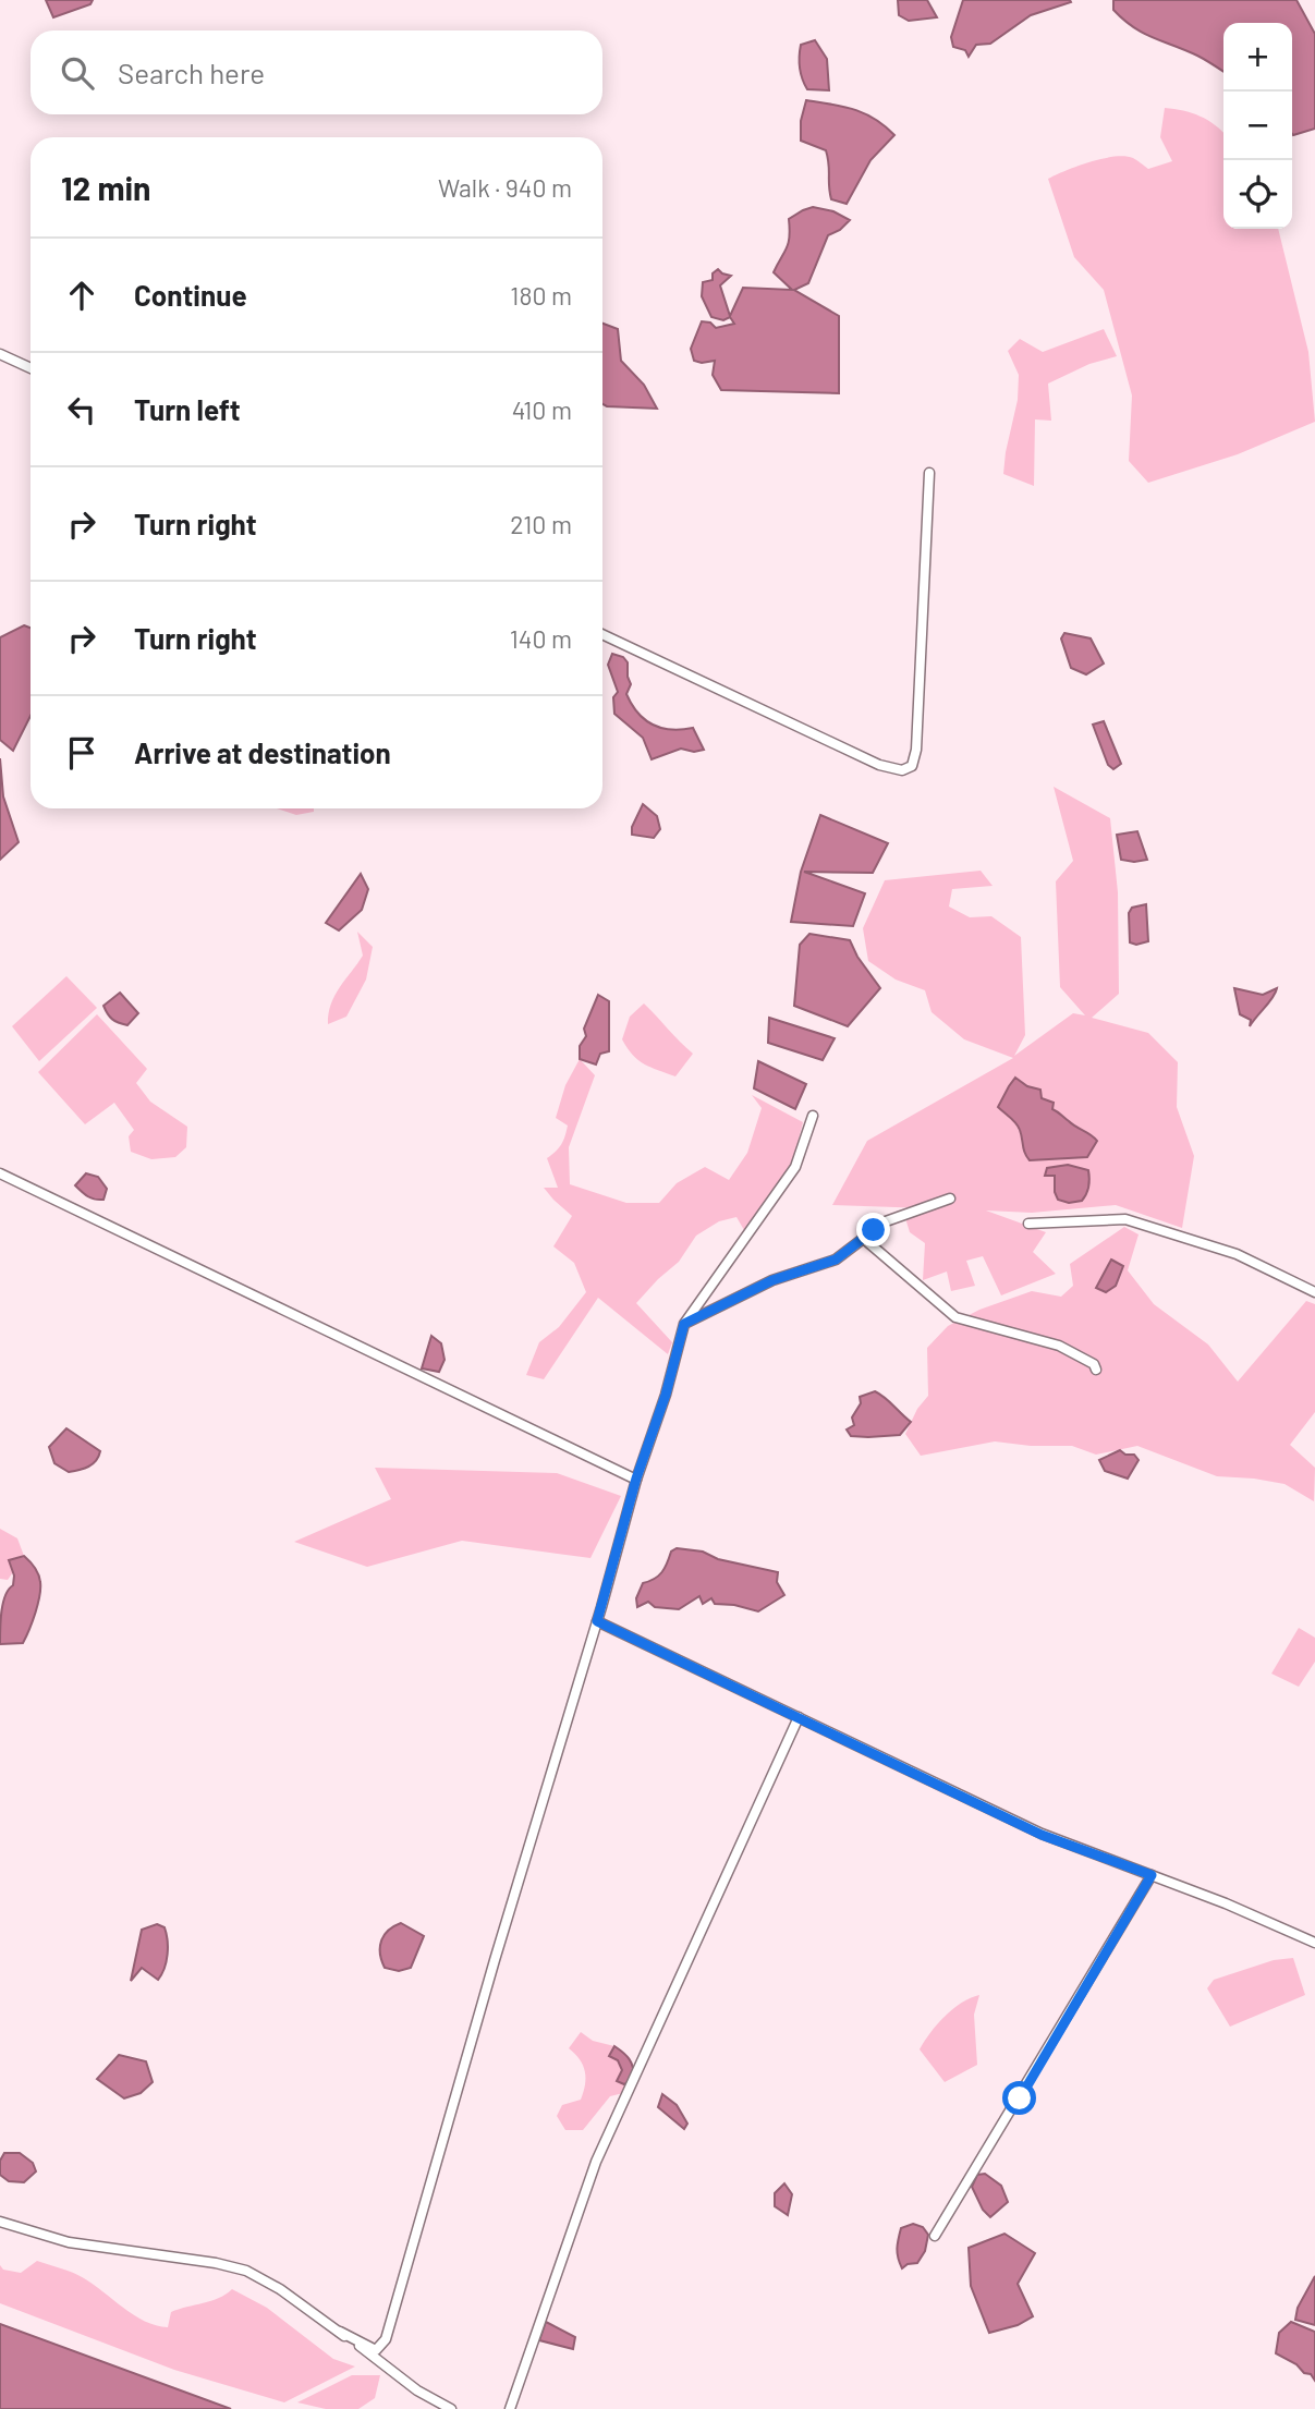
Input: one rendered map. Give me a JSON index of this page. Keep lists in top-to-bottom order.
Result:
{
  "page": {
    "map_buttons": ["+", "−"],
    "search": "Search here",
    "heading": ["12 min", "Walk · 940 m"],
    "list": [
      ["Continue", "180 m"],
      ["Turn left", "410 m"],
      ["Turn right", "210 m"],
      ["Turn right", "140 m"],
      "Arrive at destination"
    ]
  }
}
